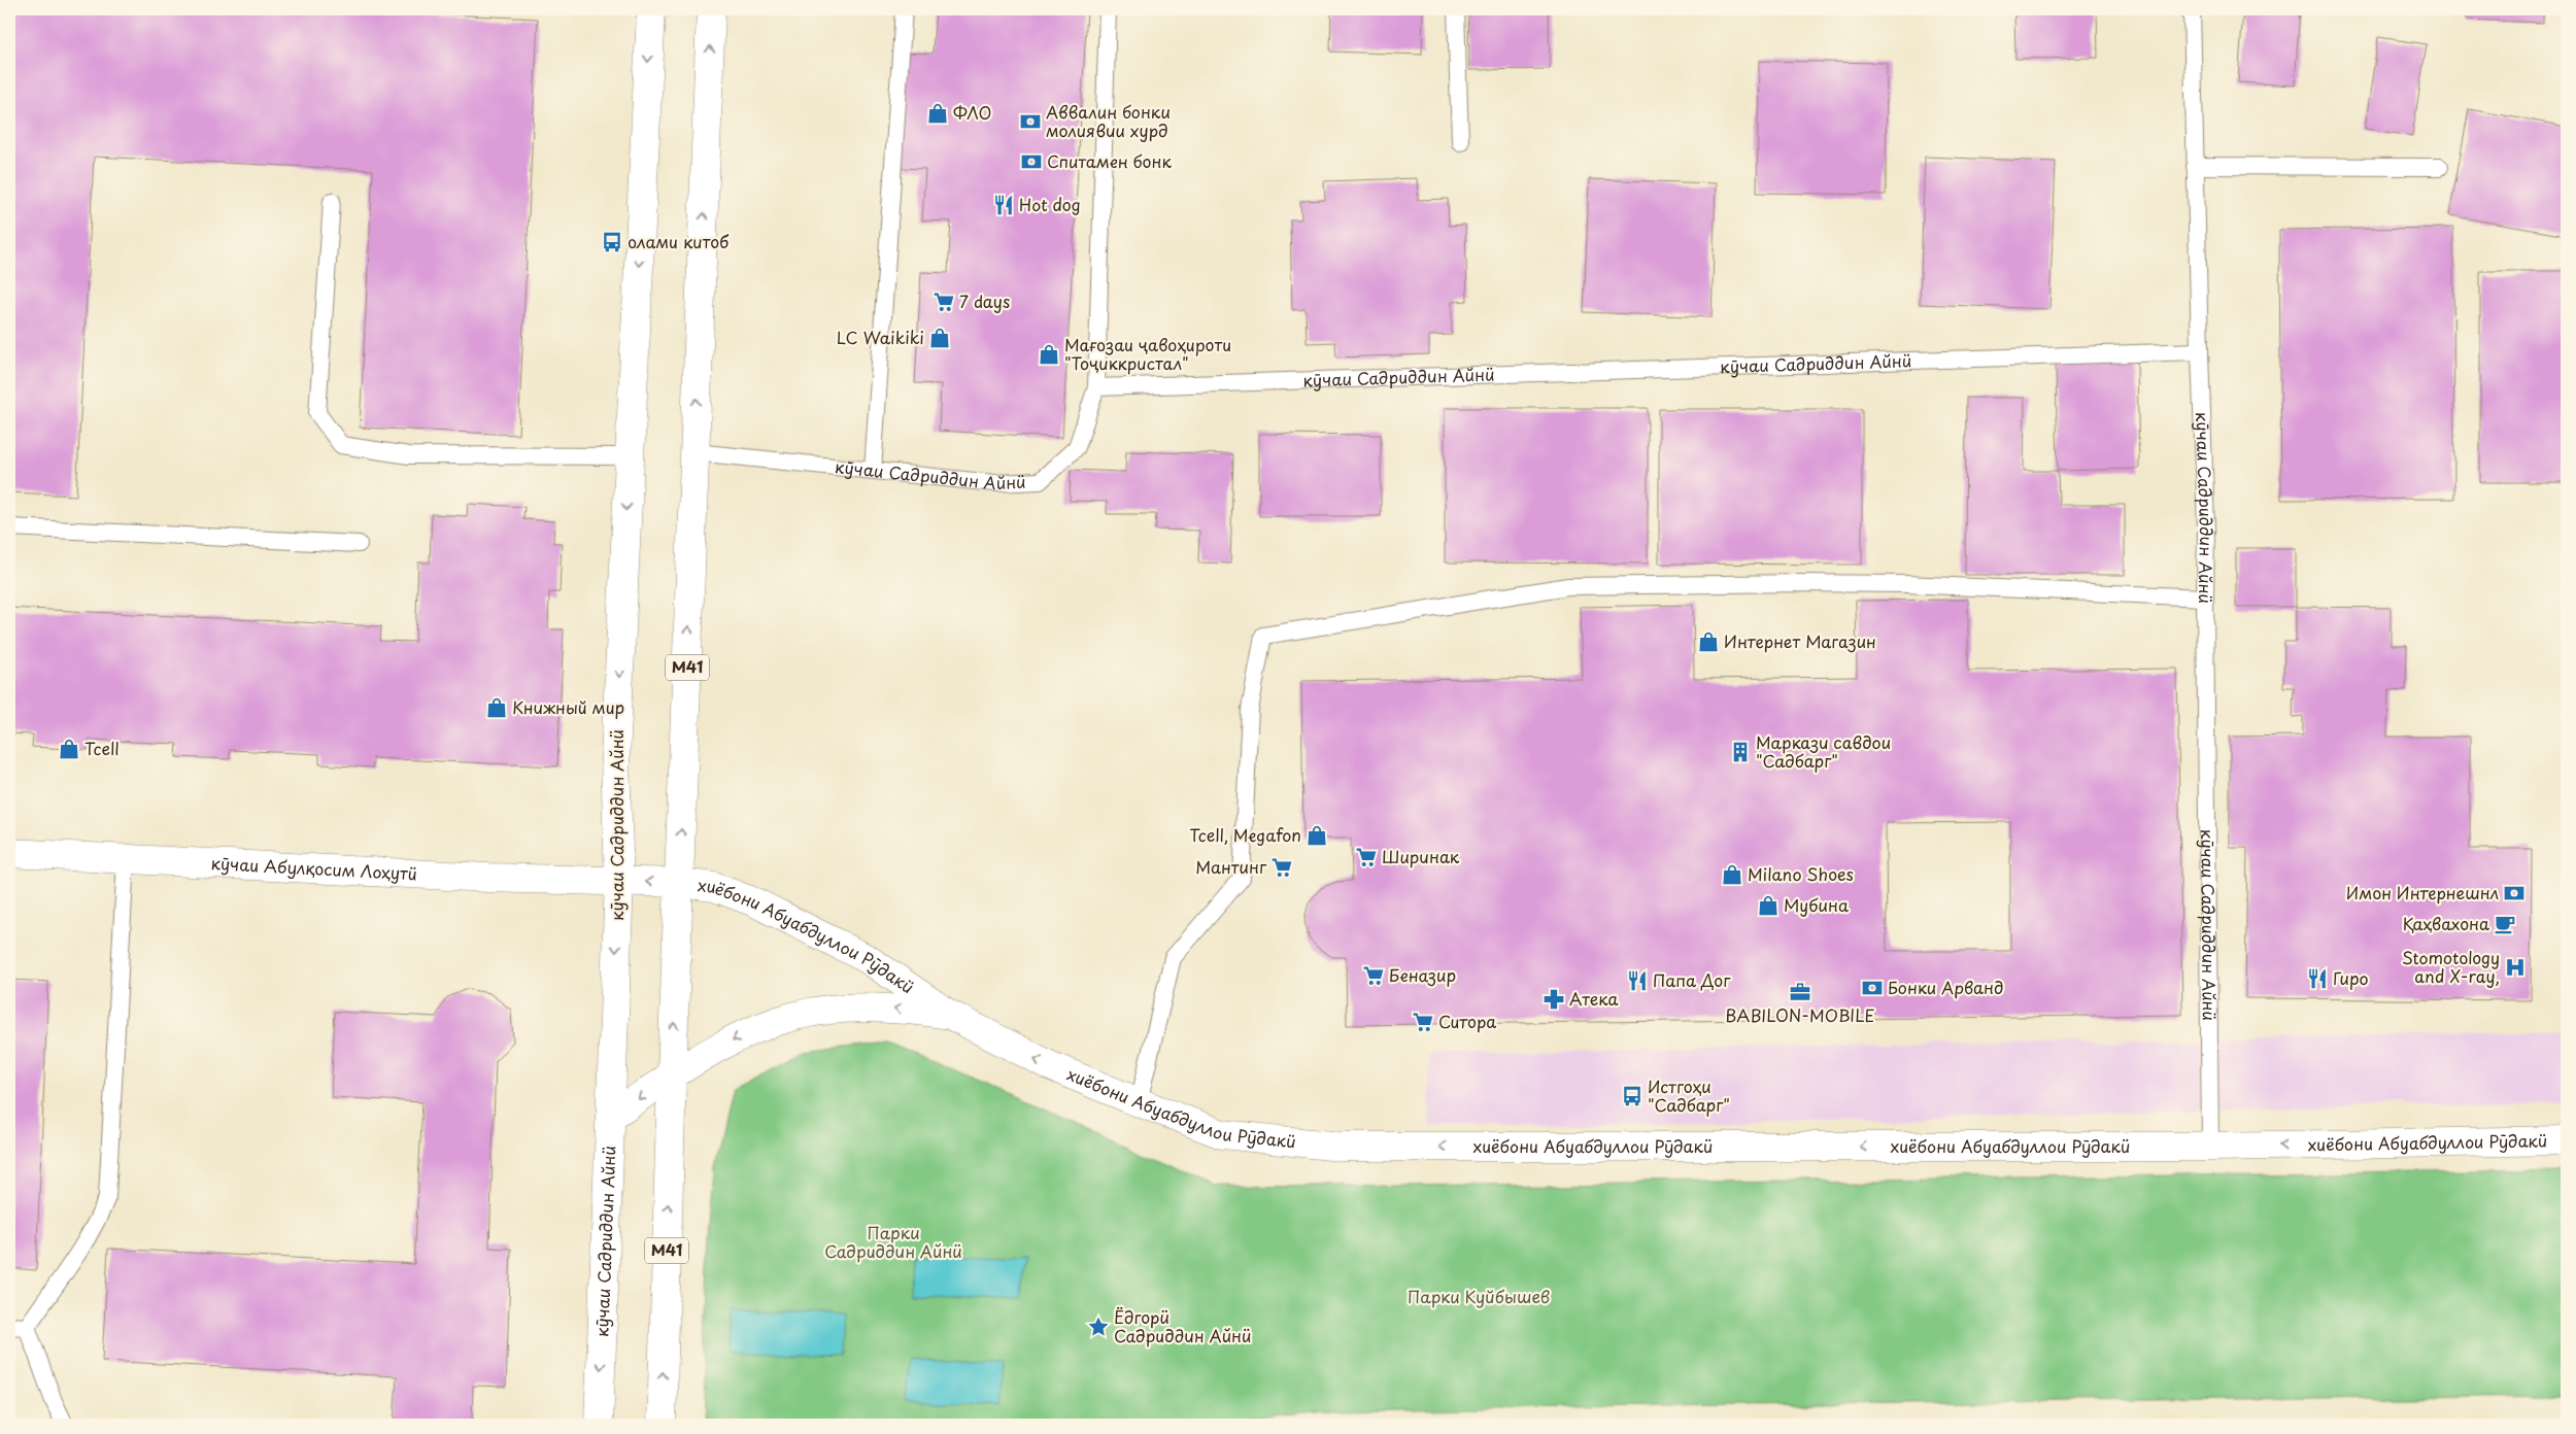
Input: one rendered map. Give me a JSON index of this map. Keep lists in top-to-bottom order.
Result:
{
  "streets": {
    "main road": [
      "кӯчаи Садриддин Айнӣ",
      "M41",
      "кӯчаи Абулқосим Лоҳутӣ",
      "хиёбони Абуабдуллои Рӯдакӣ"
    ]
  },
  "crossings": [
    ["кӯчаи Садриддин Айнӣ", "M41"],
    ["кӯчаи Садриддин Айнӣ", "кӯчаи Абулқосим Лоҳутӣ"],
    ["кӯчаи Садриддин Айнӣ", "хиёбони Абуабдуллои Рӯдакӣ"],
    ["M41", "кӯчаи Абулқосим Лоҳутӣ"],
    ["M41", "хиёбони Абуабдуллои Рӯдакӣ"],
    ["кӯчаи Абулқосим Лоҳутӣ", "хиёбони Абуабдуллои Рӯдакӣ"]
  ],
  "one_way": ["хиёбони Абуабдуллои Рӯдакӣ"],
  "parks": ["Парки Садриддин Айнӣ", "Парки Куйбышев"],
  "places": {
    "shop": [
      "ФЛО",
      "LC Waikiki",
      "Мағозаи ҷавоҳироти \"Тоҷиккристал\"",
      "Интернет Магазин",
      "Книжный мир",
      "Tcell",
      "Tcell, Megafon",
      "Milano Shoes",
      "Мубина"
    ],
    "bank": [
      "Аввалин бонки молиявии хурд",
      "Спитамен бонк",
      "Имон Интернешнл",
      "Бонки Арванд"
    ],
    "restaurant": ["Hot dog", "Гиро", "Папа Дог"],
    "bus stop": ["олами китоб", "Истгоҳи \"Садбарг\""],
    "supermarket": [
      "7 days",
      "Ширинак",
      "Мантинг",
      "Беназир",
      "Ситора"
    ],
    "building": ["Маркази савдои \"Садбарг\""],
    "cafe": ["Қаҳвахона"],
    "hospital": ["Stomotology and X-ray,"],
    "office": ["BABILON-MOBILE"],
    "pharmacy": ["Атека"],
    "place": ["Ёдгорӣ Садриддин Айнӣ"]
  }
}
